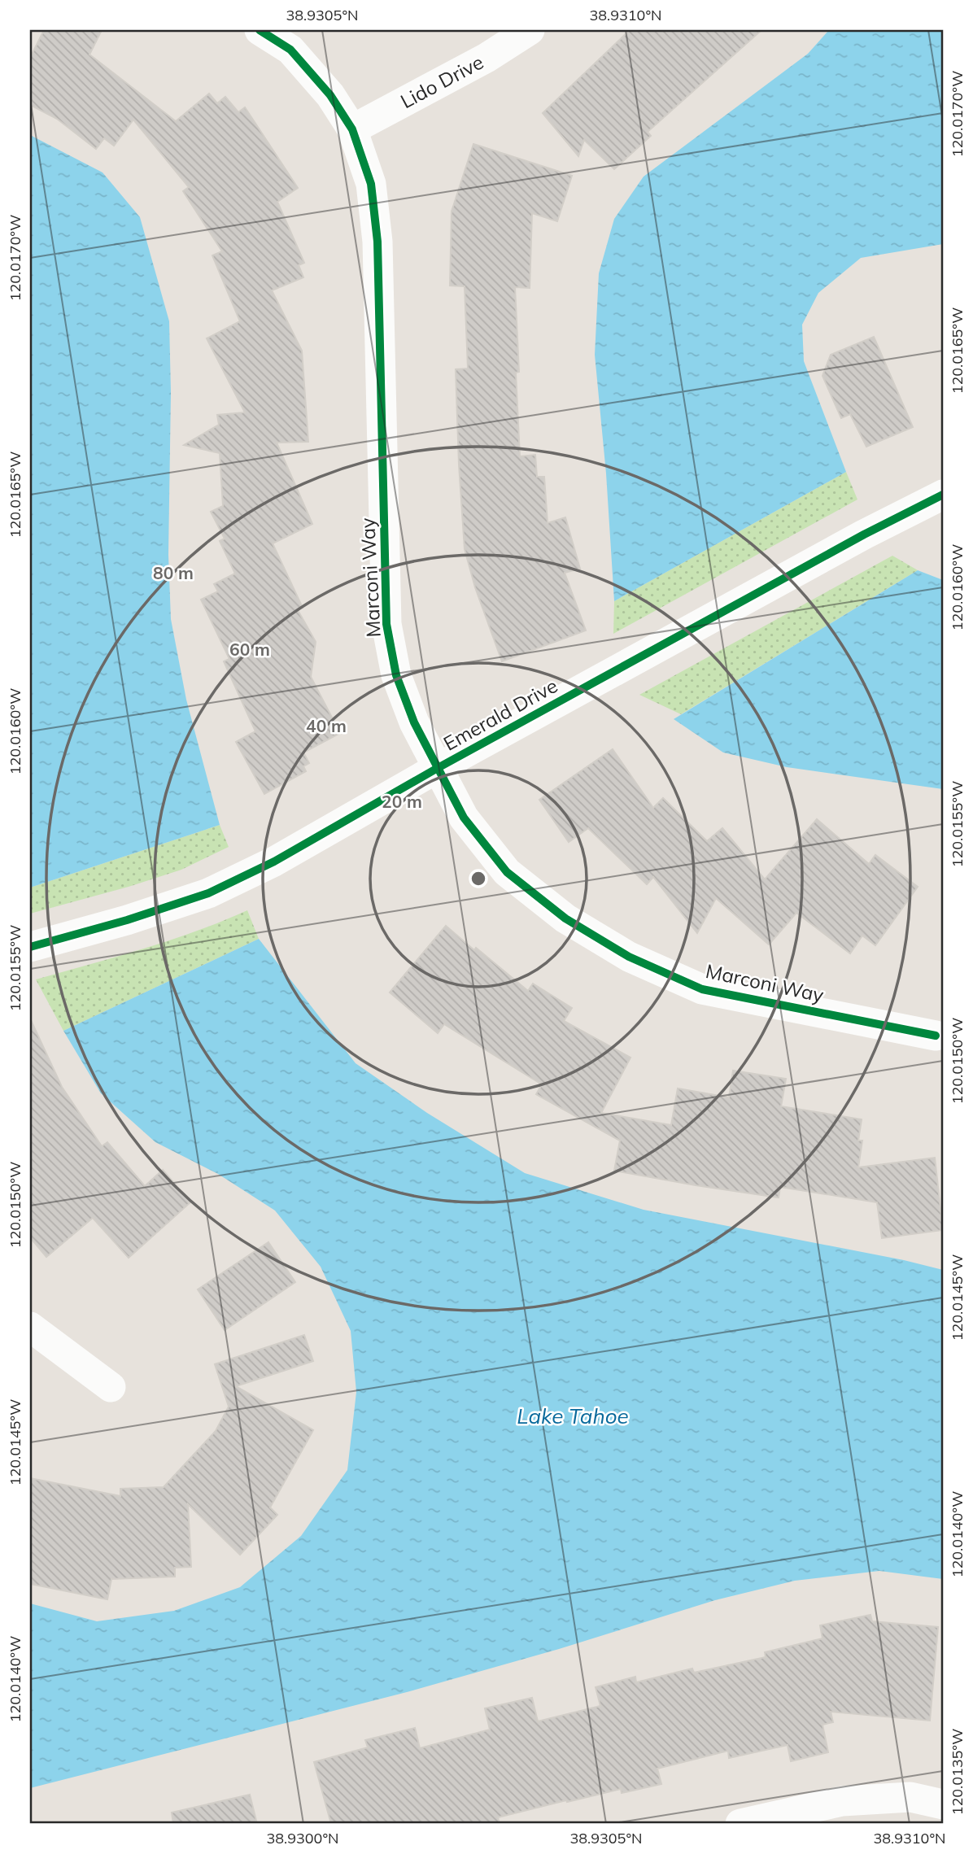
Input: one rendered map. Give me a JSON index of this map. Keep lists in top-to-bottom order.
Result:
{
  "streets": {
    "street": ["Lido Drive", "Marconi Way", "Emerald Drive"]
  },
  "crossings": [
    ["Lido Drive", "Marconi Way"],
    ["Marconi Way", "Emerald Drive"]
  ],
  "water": ["Lake Tahoe"],
  "coordinates": [
    "38.9305°N",
    "38.9310°N",
    "120.0170°W",
    "120.0165°W",
    "120.0160°W",
    "120.0155°W",
    "120.0150°W",
    "120.0145°W",
    "120.0140°W",
    "120.0135°W",
    "38.9300°N"
  ],
  "rings": [
    "80 m",
    "60 m",
    "40 m",
    "20 m"
  ]
}
